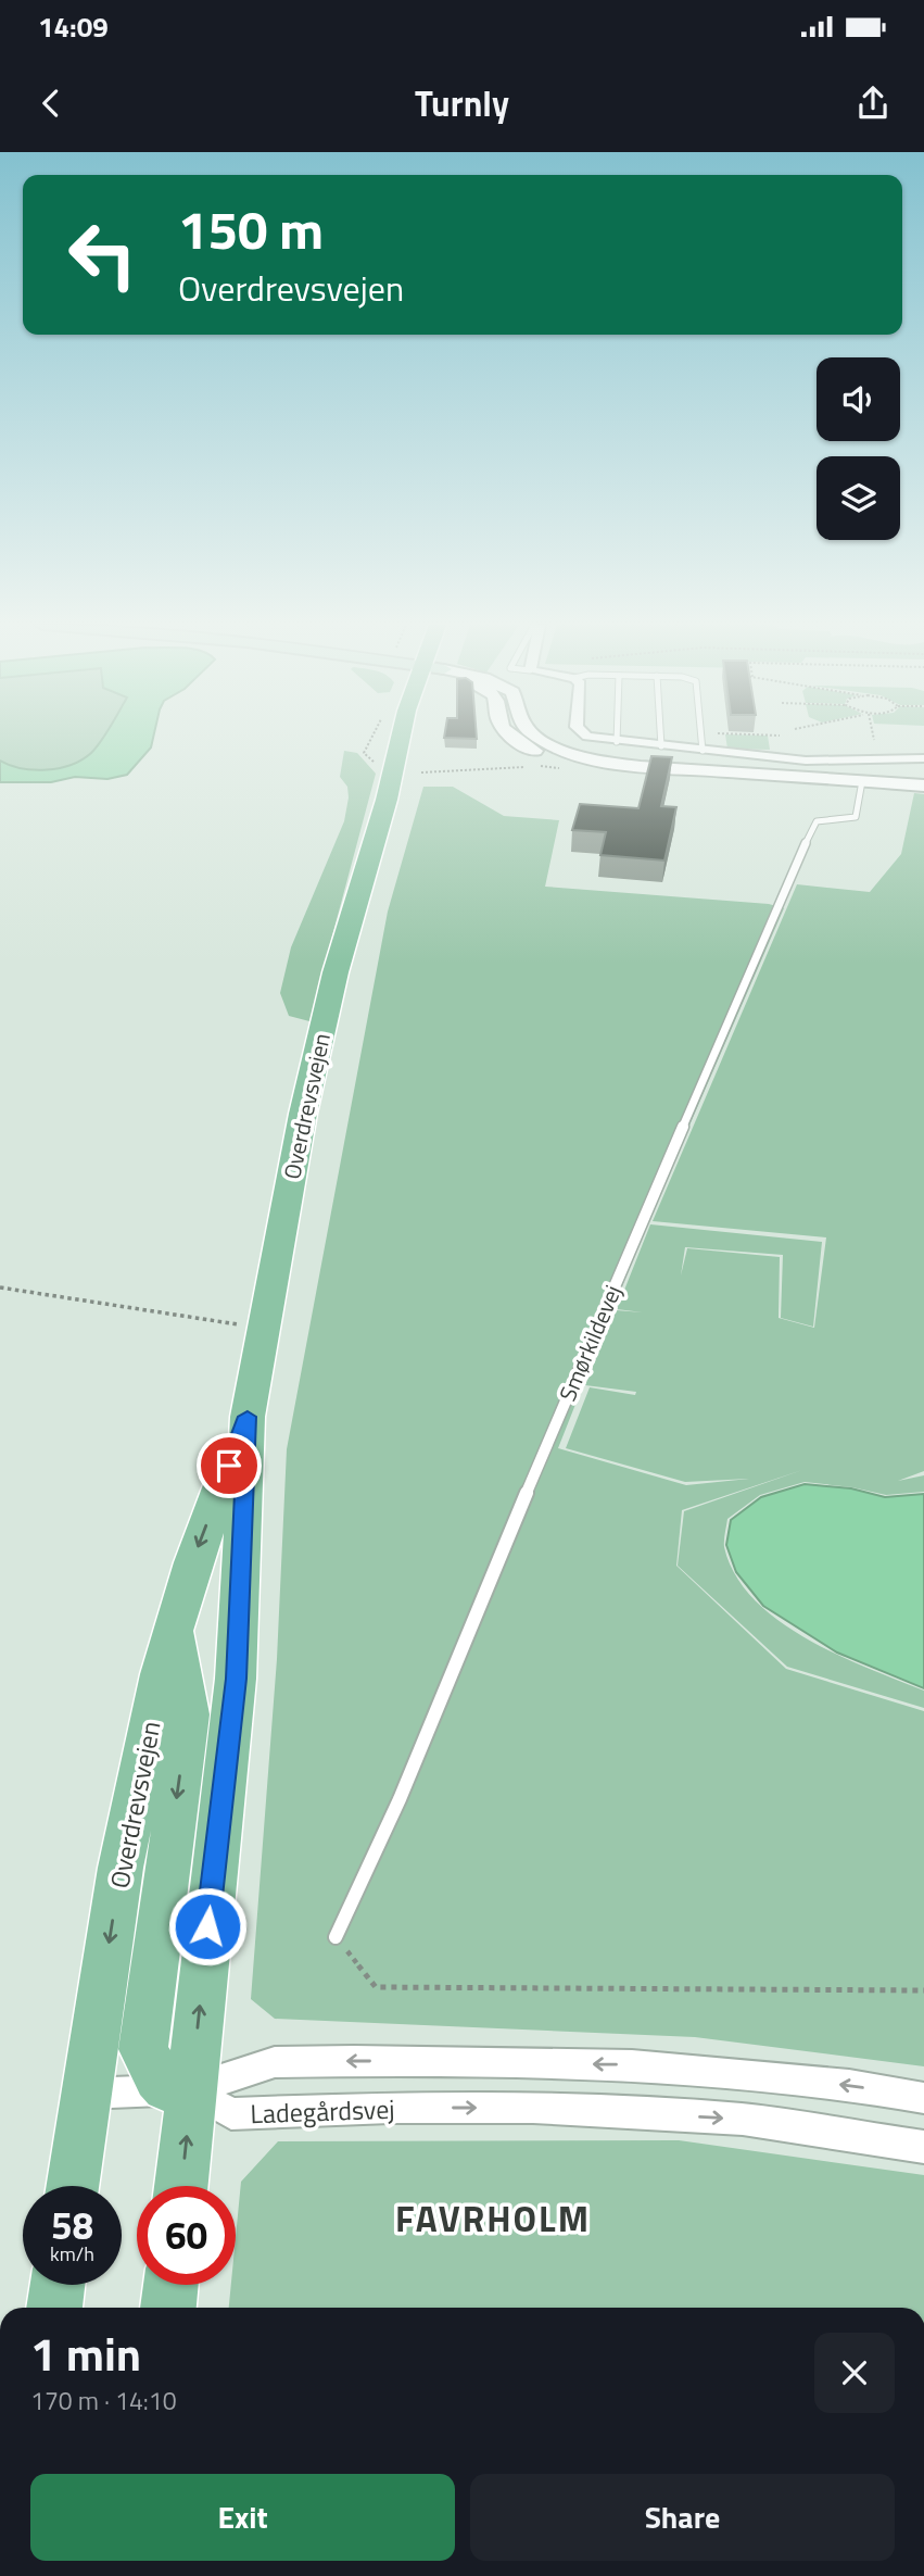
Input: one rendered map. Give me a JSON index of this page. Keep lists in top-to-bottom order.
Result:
{
  "streets": {
    "main road": ["Overdrevsvejen"],
    "street": ["Ladegårdsvej"],
    "lane": ["Smørkildevej"]
  },
  "crossings": [
    ["Overdrevsvejen", "Ladegårdsvej"]
  ],
  "districts": ["FAVRHOLM"],
  "page": {
    "status": "14:09",
    "header": "Turnly",
    "turn": ["150 m", "Overdrevsvejen"],
    "speed": "58 km/h",
    "limit": "60",
    "heading": ["1 min", "170 m · 14:10"],
    "buttons": ["Exit", "Share"]
  }
}
